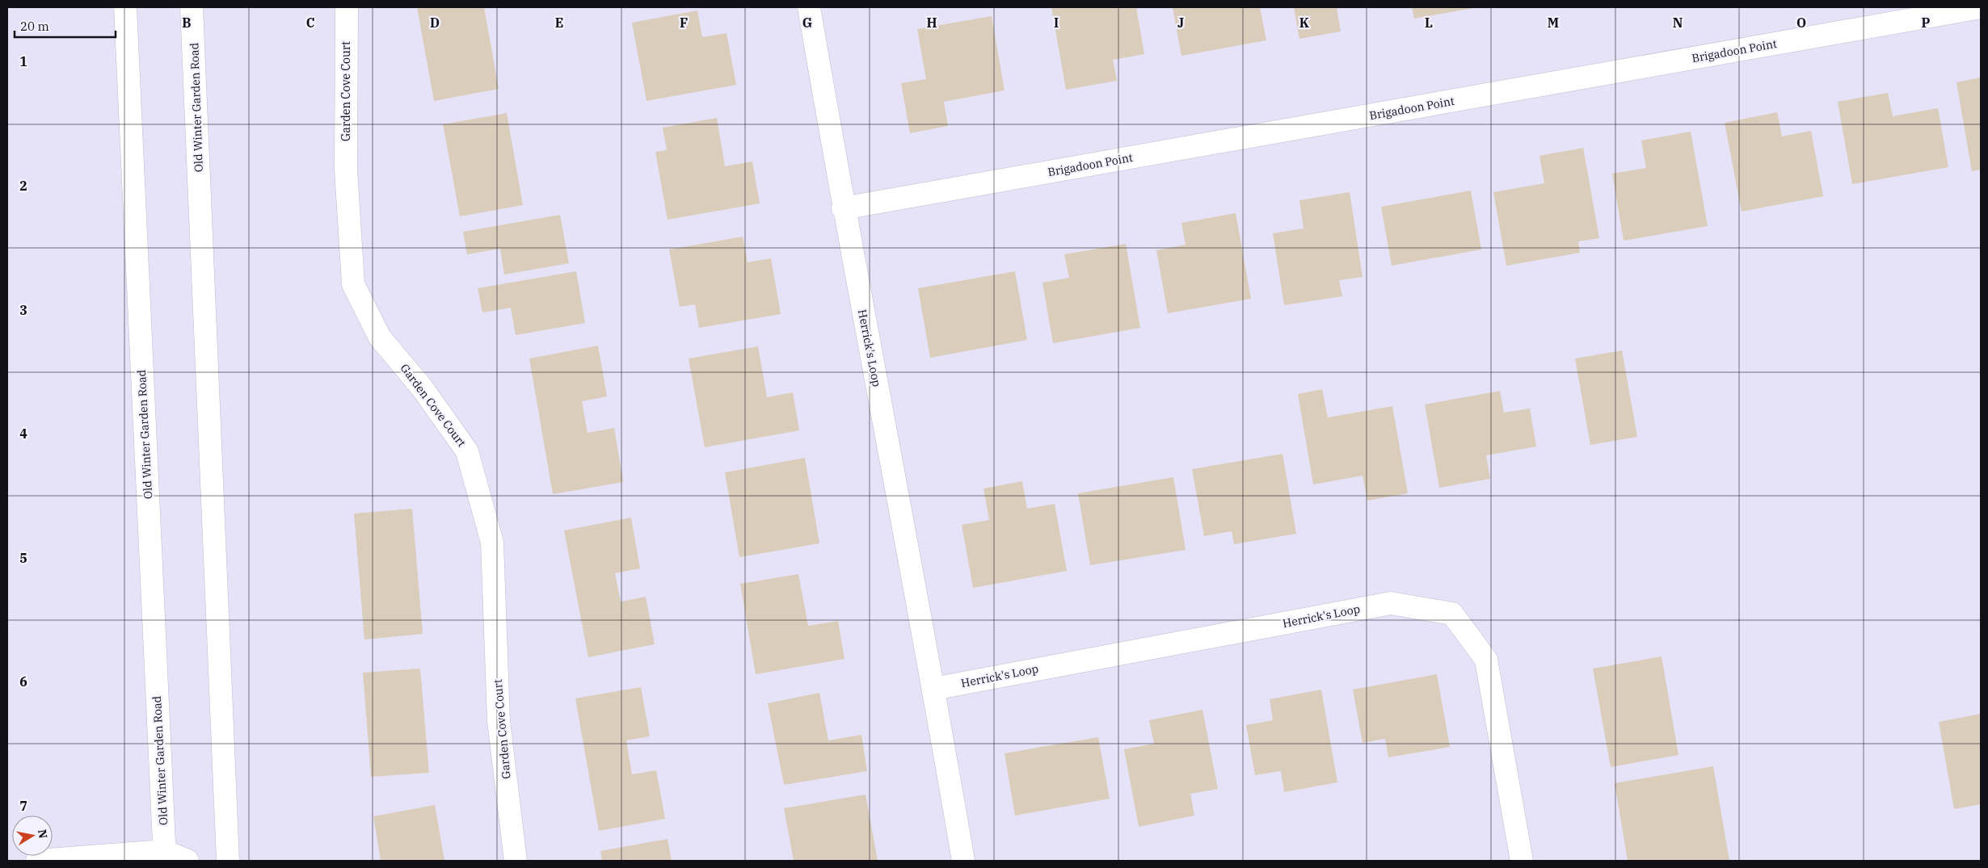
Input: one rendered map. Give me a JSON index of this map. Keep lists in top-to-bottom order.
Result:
{
  "streets": {
    "street": [
      "Brigadoon Point",
      "Garden Cove Court",
      "Old Winter Garden Road",
      "Herrick's Loop"
    ]
  },
  "crossings": [
    ["Brigadoon Point", "Herrick's Loop"]
  ],
  "scale_bar": "20 m",
  "north": "right",
  "grid": {
    "columns": [
      "B",
      "C",
      "D",
      "E",
      "F",
      "G",
      "H",
      "I",
      "J",
      "K",
      "L",
      "M",
      "N",
      "O",
      "P"
    ],
    "rows": [
      "1",
      "2",
      "3",
      "4",
      "5",
      "6",
      "7"
    ]
  }
}
